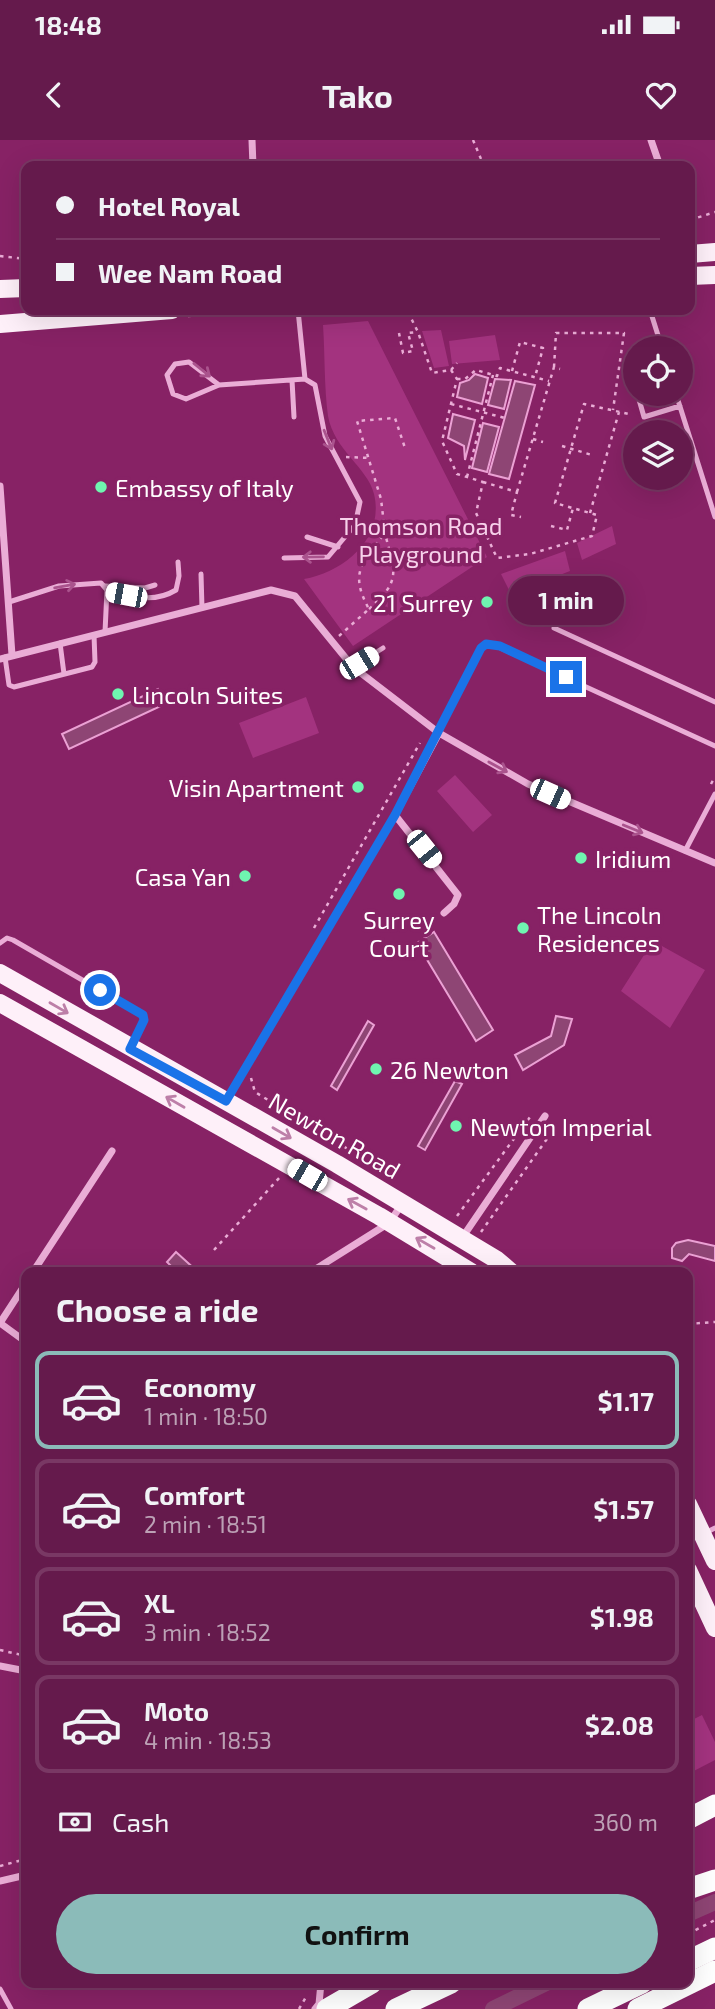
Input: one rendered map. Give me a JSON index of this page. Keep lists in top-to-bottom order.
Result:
{
  "streets": {
    "main road": ["Newton Road"]
  },
  "parks": ["Thomson Road Playground"],
  "places": [
    "Embassy of Italy",
    "21 Surrey",
    "Lincoln Suites",
    "Visin Apartment",
    "Iridium",
    "Casa Yan",
    "Surrey Court",
    "The Lincoln Residences",
    "26 Newton",
    "Newton Imperial"
  ],
  "page": {
    "status": "18:48",
    "header": "Tako",
    "banner": ["Hotel Royal", "Wee Nam Road"],
    "bubble": "1 min",
    "heading": "Choose a ride",
    "list": [
      {
        "name": "Economy",
        "note": "1 min · 18:50",
        "value": "$1.17"
      },
      {
        "name": "Comfort",
        "note": "2 min · 18:51",
        "value": "$1.57"
      },
      {
        "name": "XL",
        "note": "3 min · 18:52",
        "value": "$1.98"
      },
      {
        "name": "Moto",
        "note": "4 min · 18:53",
        "value": "$2.08"
      }
    ],
    "pay": ["Cash", "360 m"],
    "buttons": "Confirm"
  }
}
